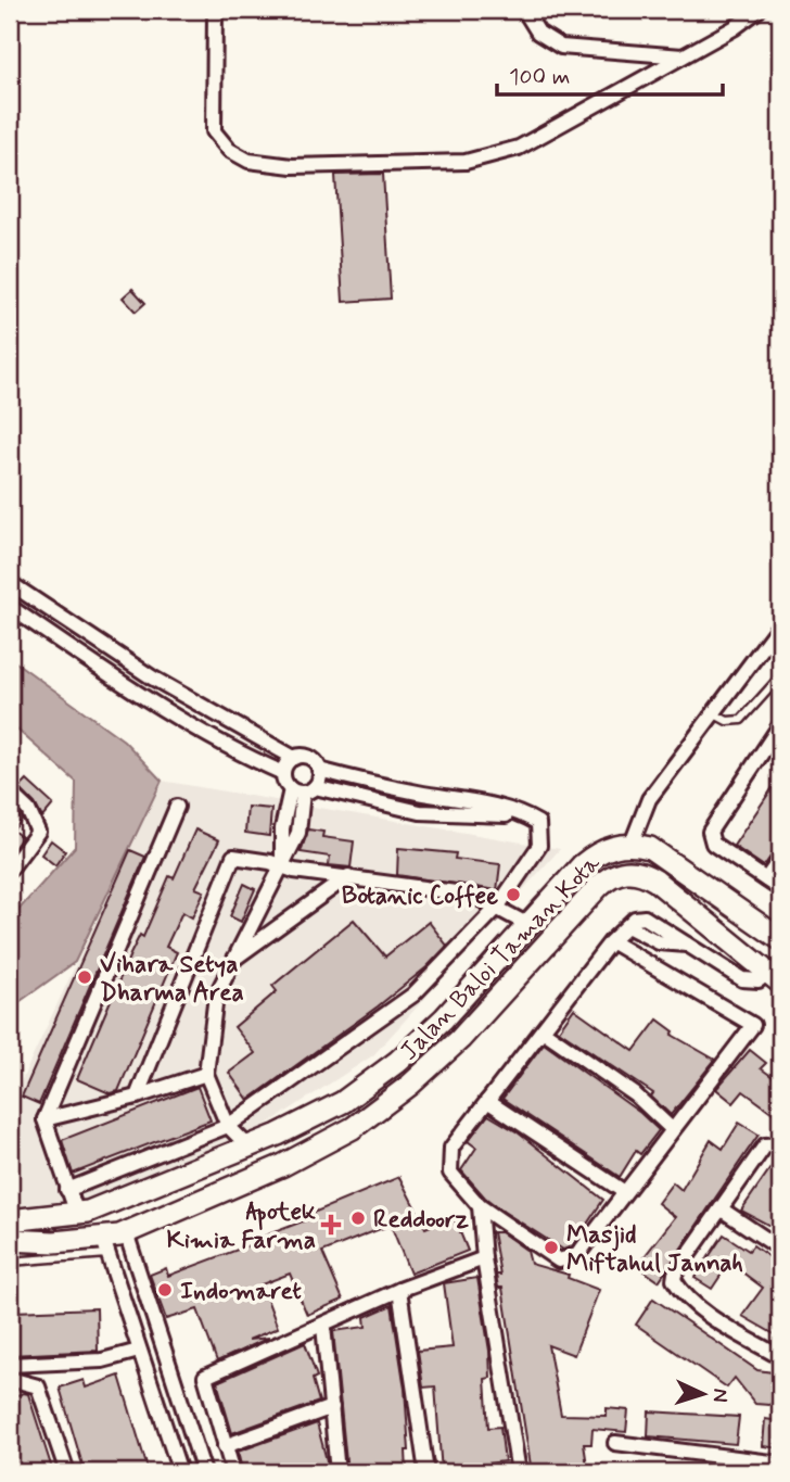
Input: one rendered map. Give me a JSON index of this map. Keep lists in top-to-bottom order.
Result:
{
  "streets": {
    "highway": ["Jalan Baloi Taman Kota"]
  },
  "places": {
    "other": [
      "Botanic Coffee",
      "Vihara Setya Dharma Area",
      "Reddoorz",
      "Masjid Miftahul Jannah",
      "Indomaret"
    ],
    "health": ["Apotek Kimia Farma"]
  },
  "scale_bar": "100 m",
  "north": "right"
}
